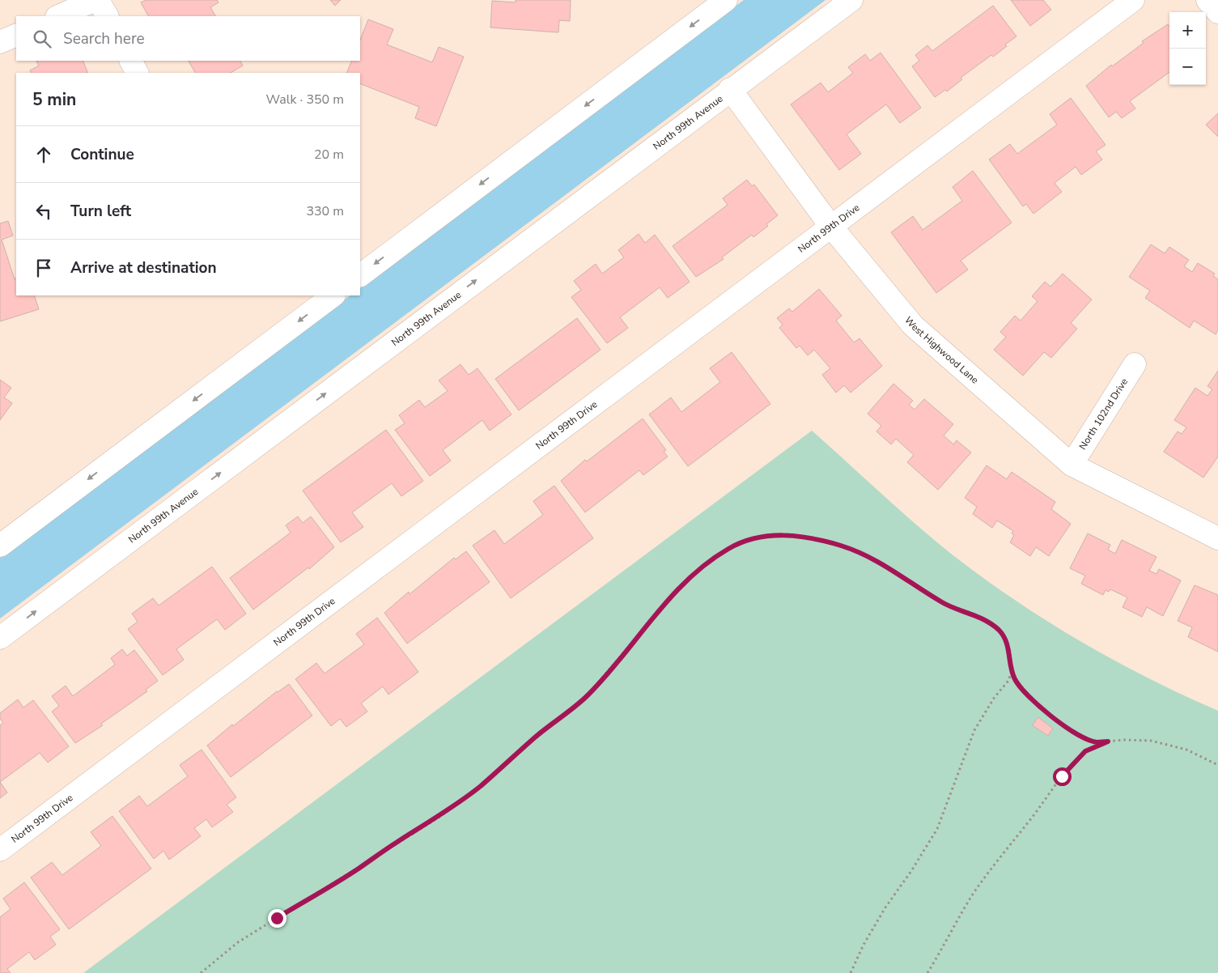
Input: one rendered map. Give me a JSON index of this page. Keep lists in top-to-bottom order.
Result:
{
  "streets": {
    "street": [
      "North 99th Avenue",
      "North 99th Drive",
      "West Highwood Lane",
      "North 102nd Drive"
    ]
  },
  "crossings": [
    ["North 99th Avenue", "West Highwood Lane"],
    ["North 99th Drive", "West Highwood Lane"],
    ["West Highwood Lane", "North 102nd Drive"]
  ],
  "page": {
    "map_buttons": ["+", "−"],
    "search": "Search here",
    "heading": ["5 min", "Walk · 350 m"],
    "list": [
      ["Continue", "20 m"],
      ["Turn left", "330 m"],
      "Arrive at destination"
    ]
  }
}
